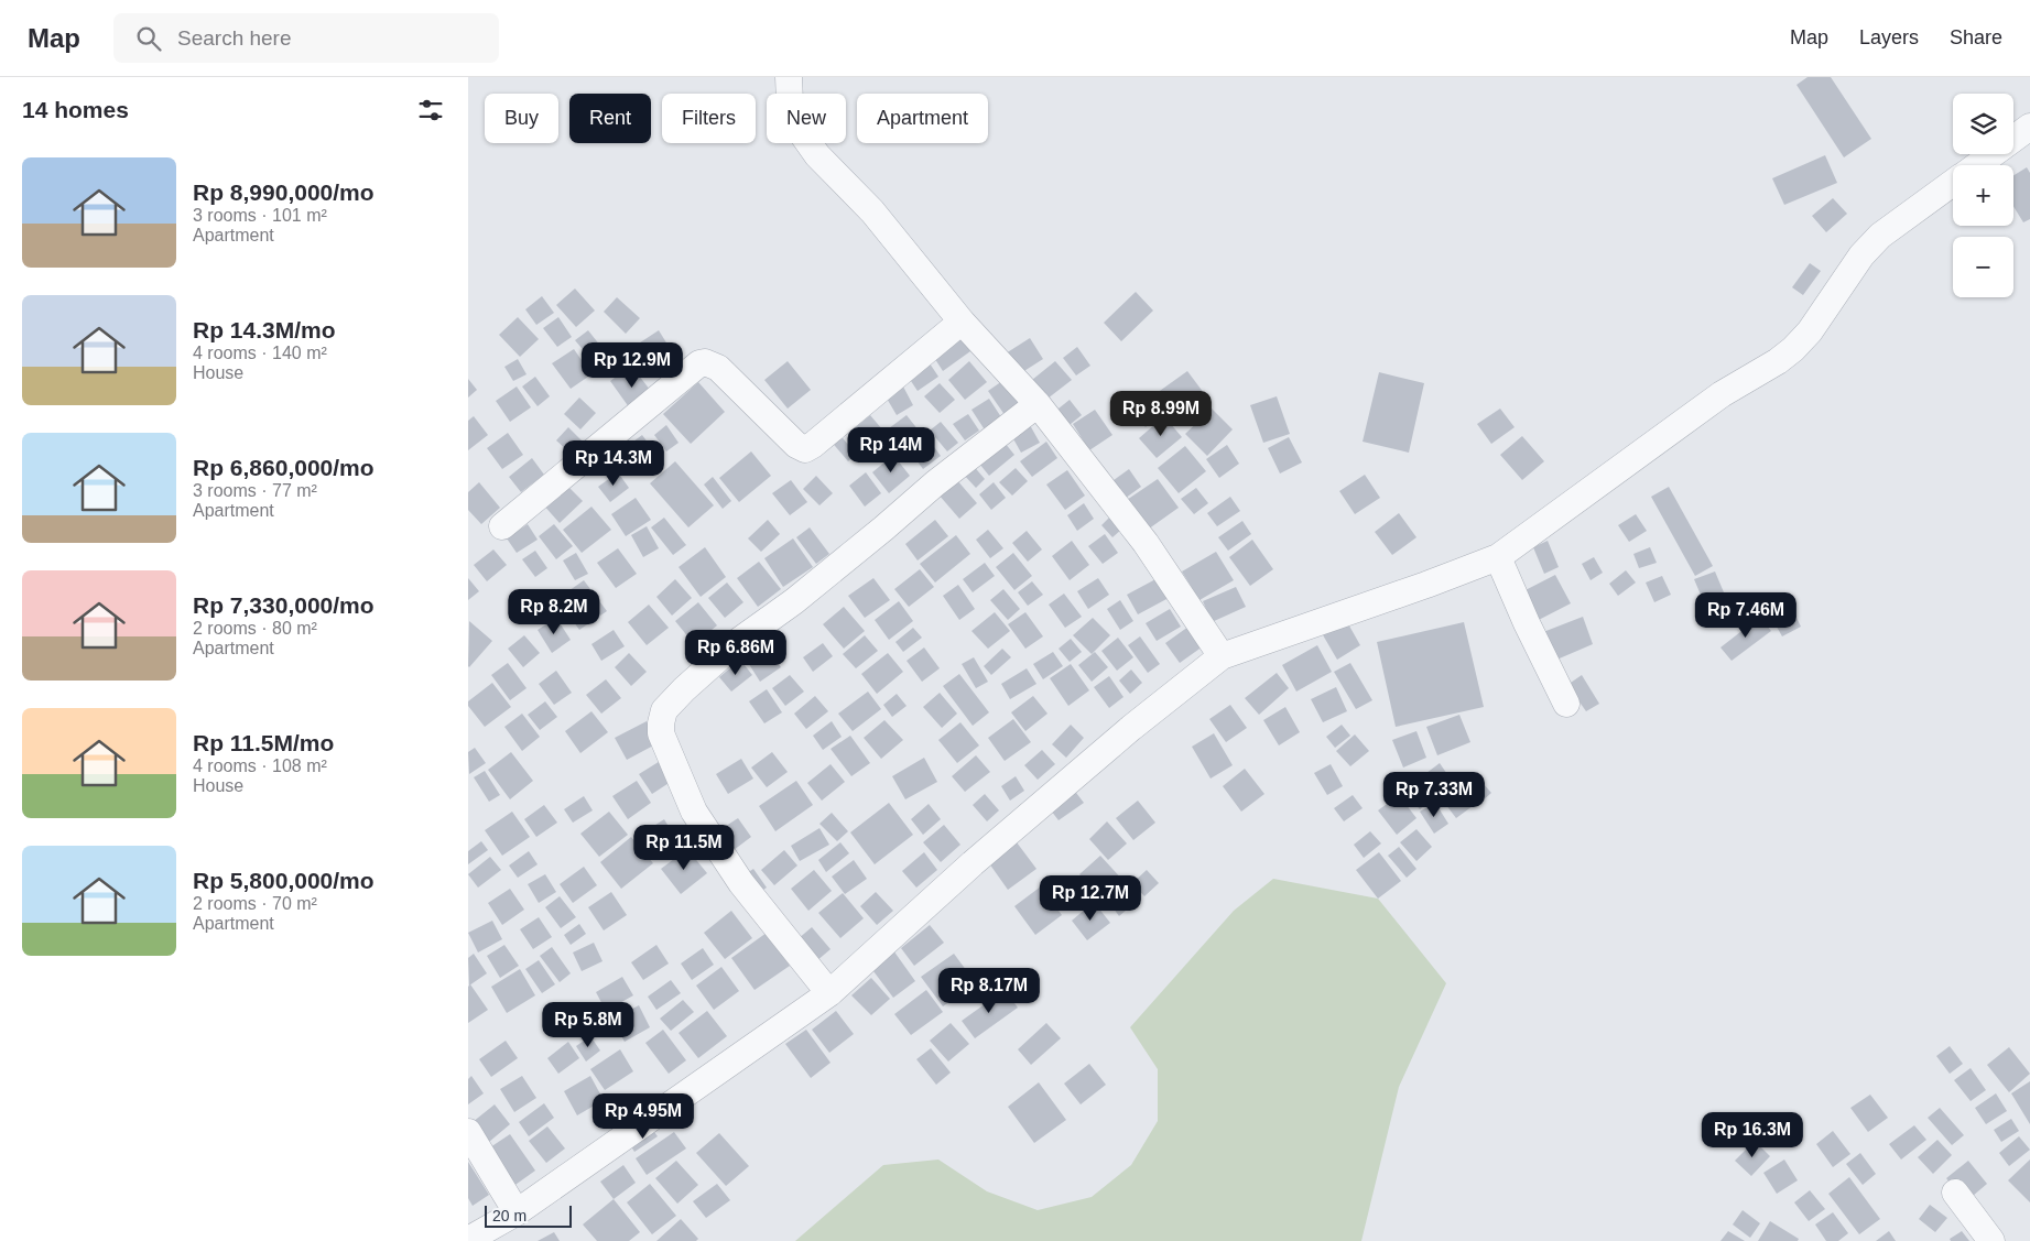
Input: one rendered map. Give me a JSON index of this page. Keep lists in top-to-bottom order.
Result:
{
  "scale_bar": "20 m",
  "page": {
    "header": "Map",
    "search": "Search here",
    "nav": ["Map", "Layers", "Share"],
    "heading": "14 homes",
    "map_buttons": ["+", "−"],
    "chip": [
      "Buy",
      "Rent",
      "Filters",
      "New",
      "Apartment"
    ],
    "list": [
      {
        "name": "Rp 8,990,000/mo",
        "note": "3 rooms · 101 m² · Apartment"
      },
      {
        "name": "Rp 14.3M/mo",
        "note": "4 rooms · 140 m² · House"
      },
      {
        "name": "Rp 6,860,000/mo",
        "note": "3 rooms · 77 m² · Apartment"
      },
      {
        "name": "Rp 7,330,000/mo",
        "note": "2 rooms · 80 m² · Apartment"
      },
      {
        "name": "Rp 11.5M/mo",
        "note": "4 rooms · 108 m² · House"
      },
      {
        "name": "Rp 5,800,000/mo",
        "note": "2 rooms · 70 m² · Apartment"
      }
    ],
    "price": [
      "Rp 12.9M",
      "Rp 8.99M",
      "Rp 14M",
      "Rp 14.3M",
      "Rp 8.2M",
      "Rp 7.46M",
      "Rp 6.86M",
      "Rp 7.33M",
      "Rp 11.5M",
      "Rp 12.7M",
      "Rp 8.17M",
      "Rp 5.8M",
      "Rp 4.95M",
      "Rp 16.3M"
    ],
    "scale": "20 m"
  }
}
